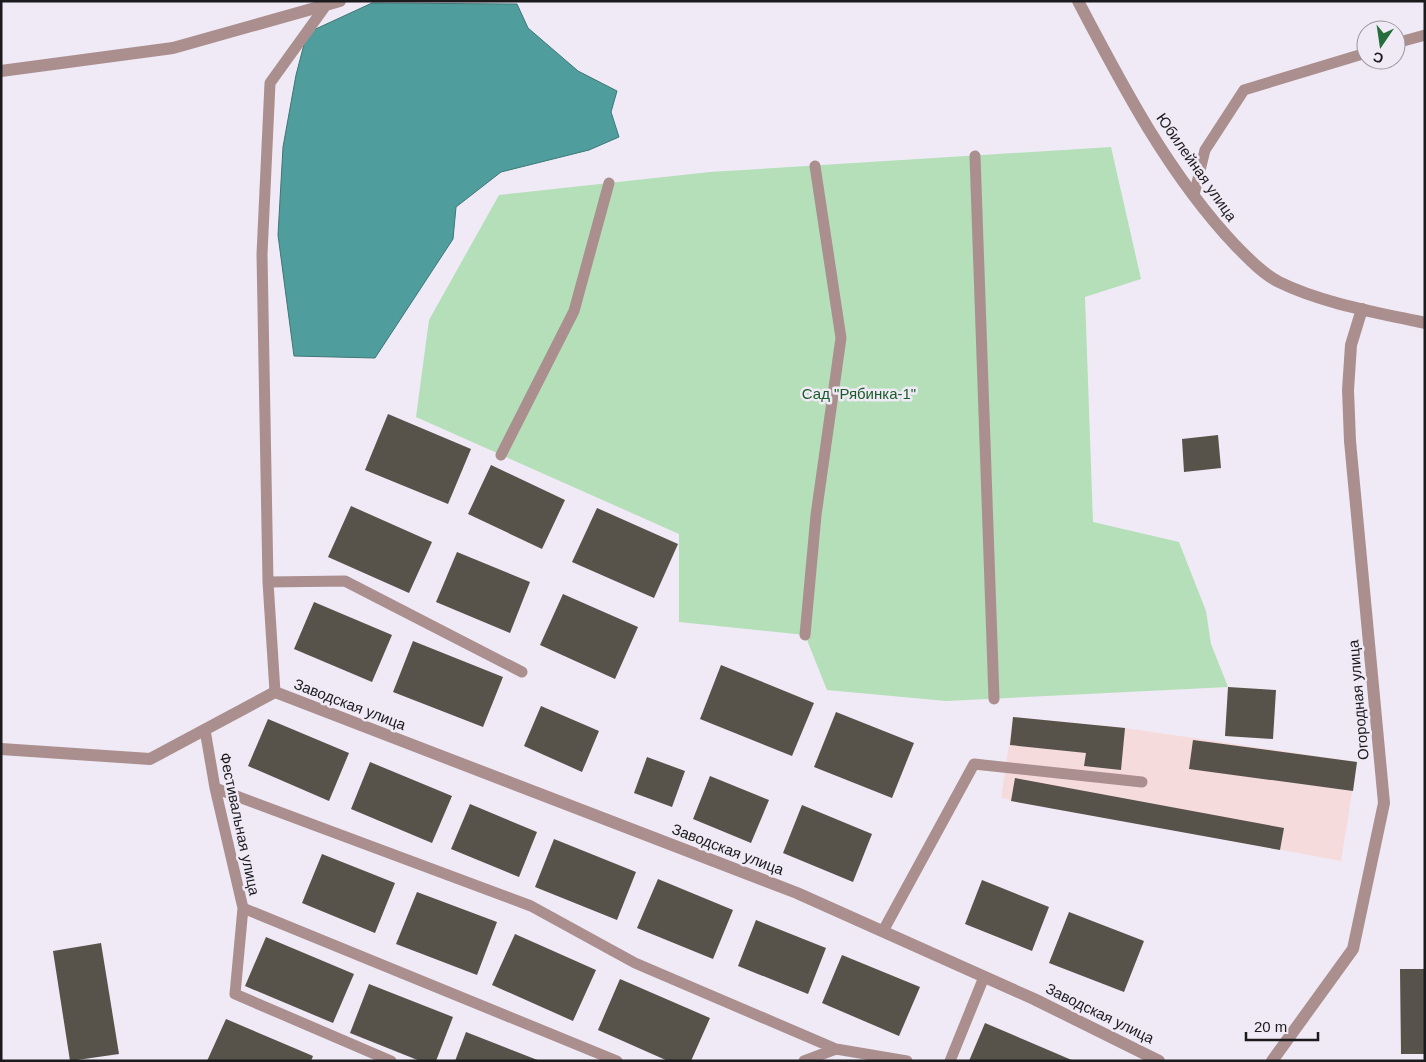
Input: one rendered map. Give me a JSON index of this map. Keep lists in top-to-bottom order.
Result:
{
  "streets": {
    "street": ["Юбилейная улица", "Огородная улица", "Заводская улица"],
    "lane": ["Фестивальная улица"]
  },
  "crossings": [
    ["Юбилейная улица", "Огородная улица"]
  ],
  "parks": ["Сад \"Рябинка-1\""],
  "scale_bar": "20 m",
  "north": "bottom"
}
